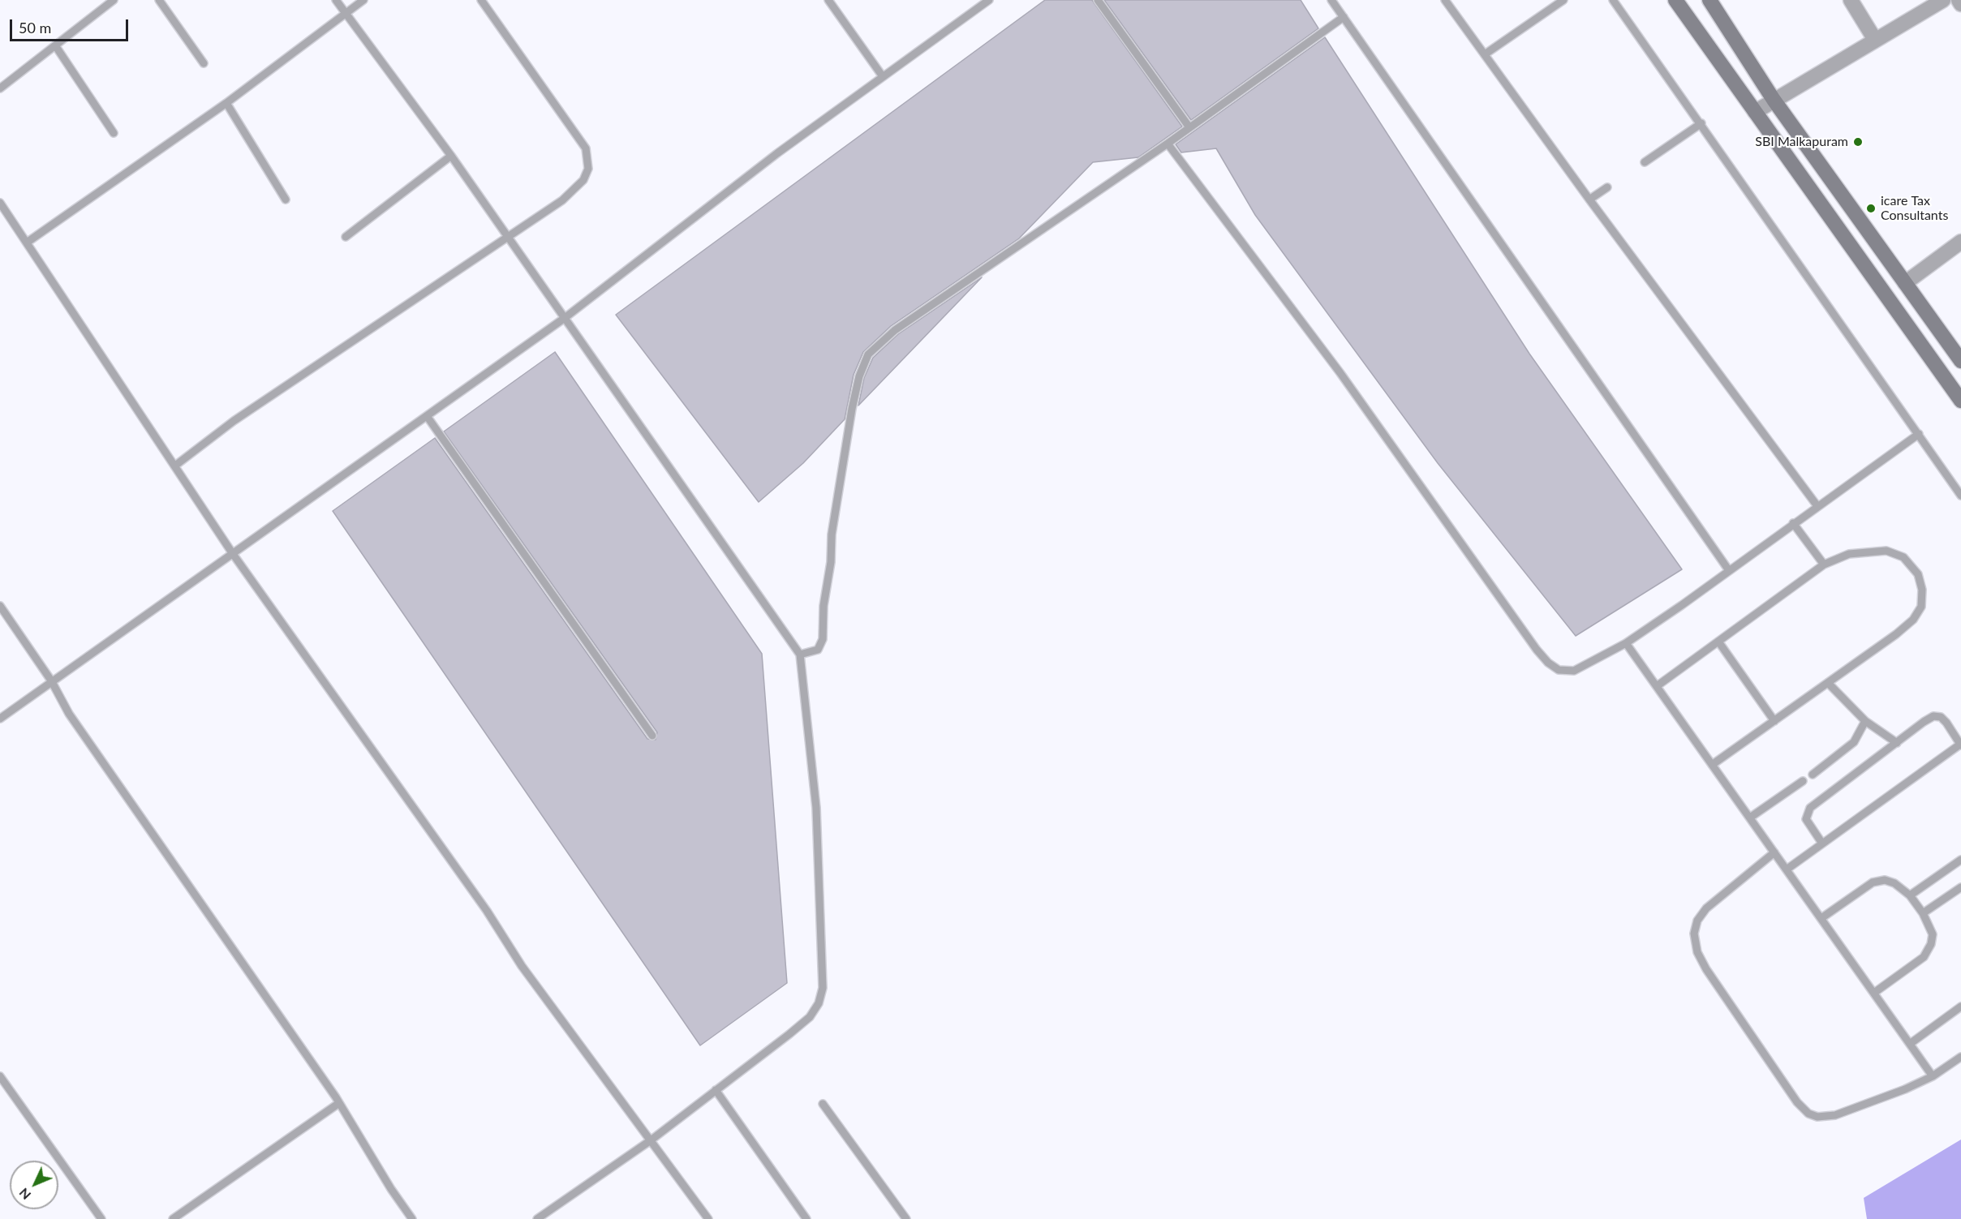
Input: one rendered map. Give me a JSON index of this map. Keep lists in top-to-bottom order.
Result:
{
  "places": ["SBI Malkapuram", "icare Tax Consultants"],
  "scale_bar": "50 m",
  "north": "bottom left"
}
